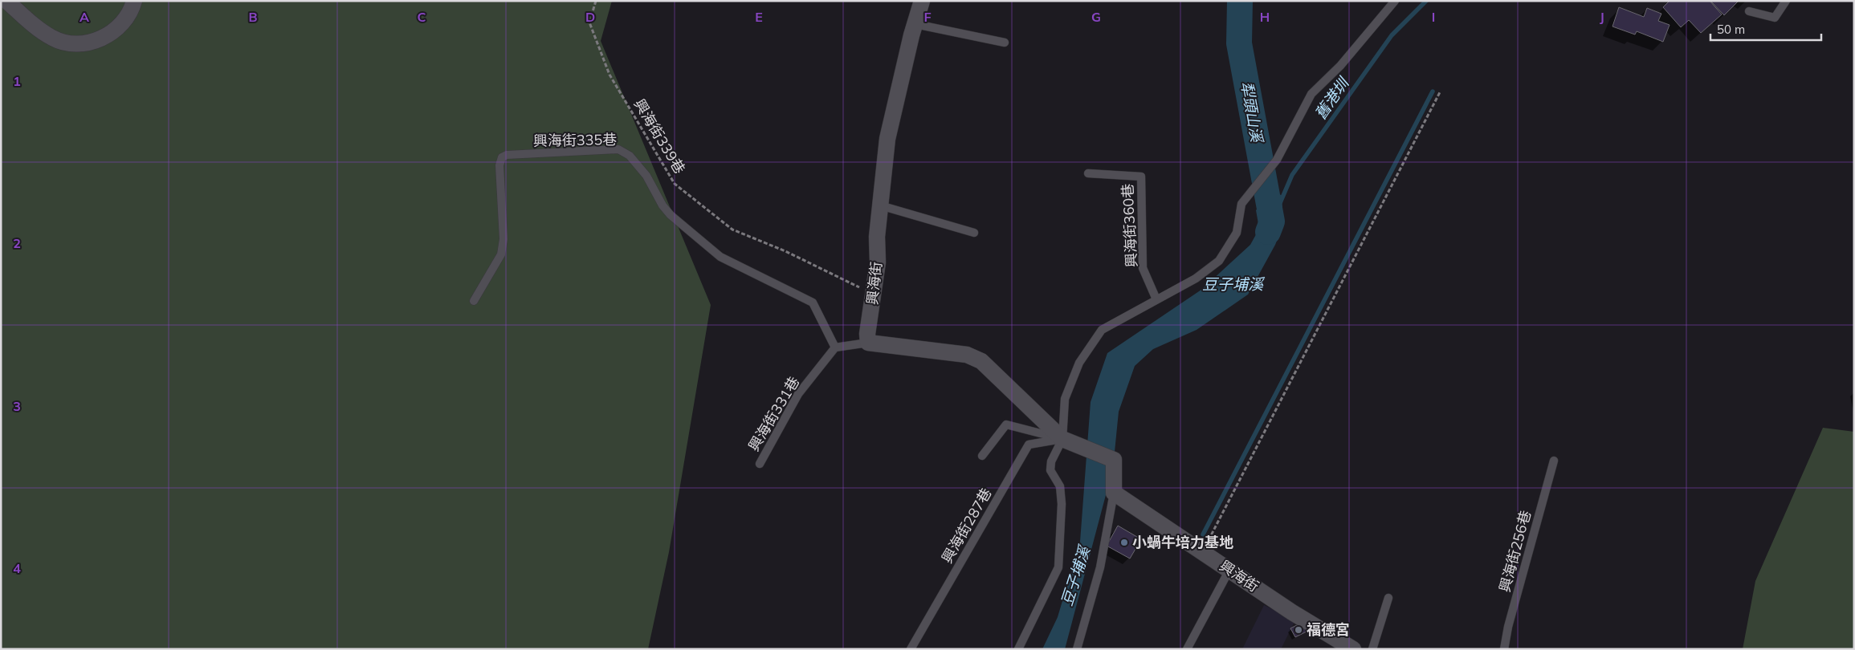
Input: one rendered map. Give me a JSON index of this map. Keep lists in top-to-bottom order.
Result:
{
  "streets": {
    "street": ["興海街"],
    "lane": [
      "興海街335巷",
      "興海街360巷",
      "興海街331巷",
      "興海街287巷",
      "興海街256巷"
    ],
    "path": ["興海街339巷"]
  },
  "crossings": [
    ["興海街339巷", "興海街"],
    ["興海街335巷", "興海街331巷"]
  ],
  "water": ["舊港圳", "犁頭山溪", "豆子埔溪"],
  "places": ["小蝸牛培力基地", "福德宮"],
  "scale_bar": "50 m",
  "grid": {
    "columns": [
      "A",
      "B",
      "C",
      "D",
      "E",
      "F",
      "G",
      "H",
      "I",
      "J"
    ],
    "rows": [
      "1",
      "2",
      "3",
      "4"
    ]
  }
}
